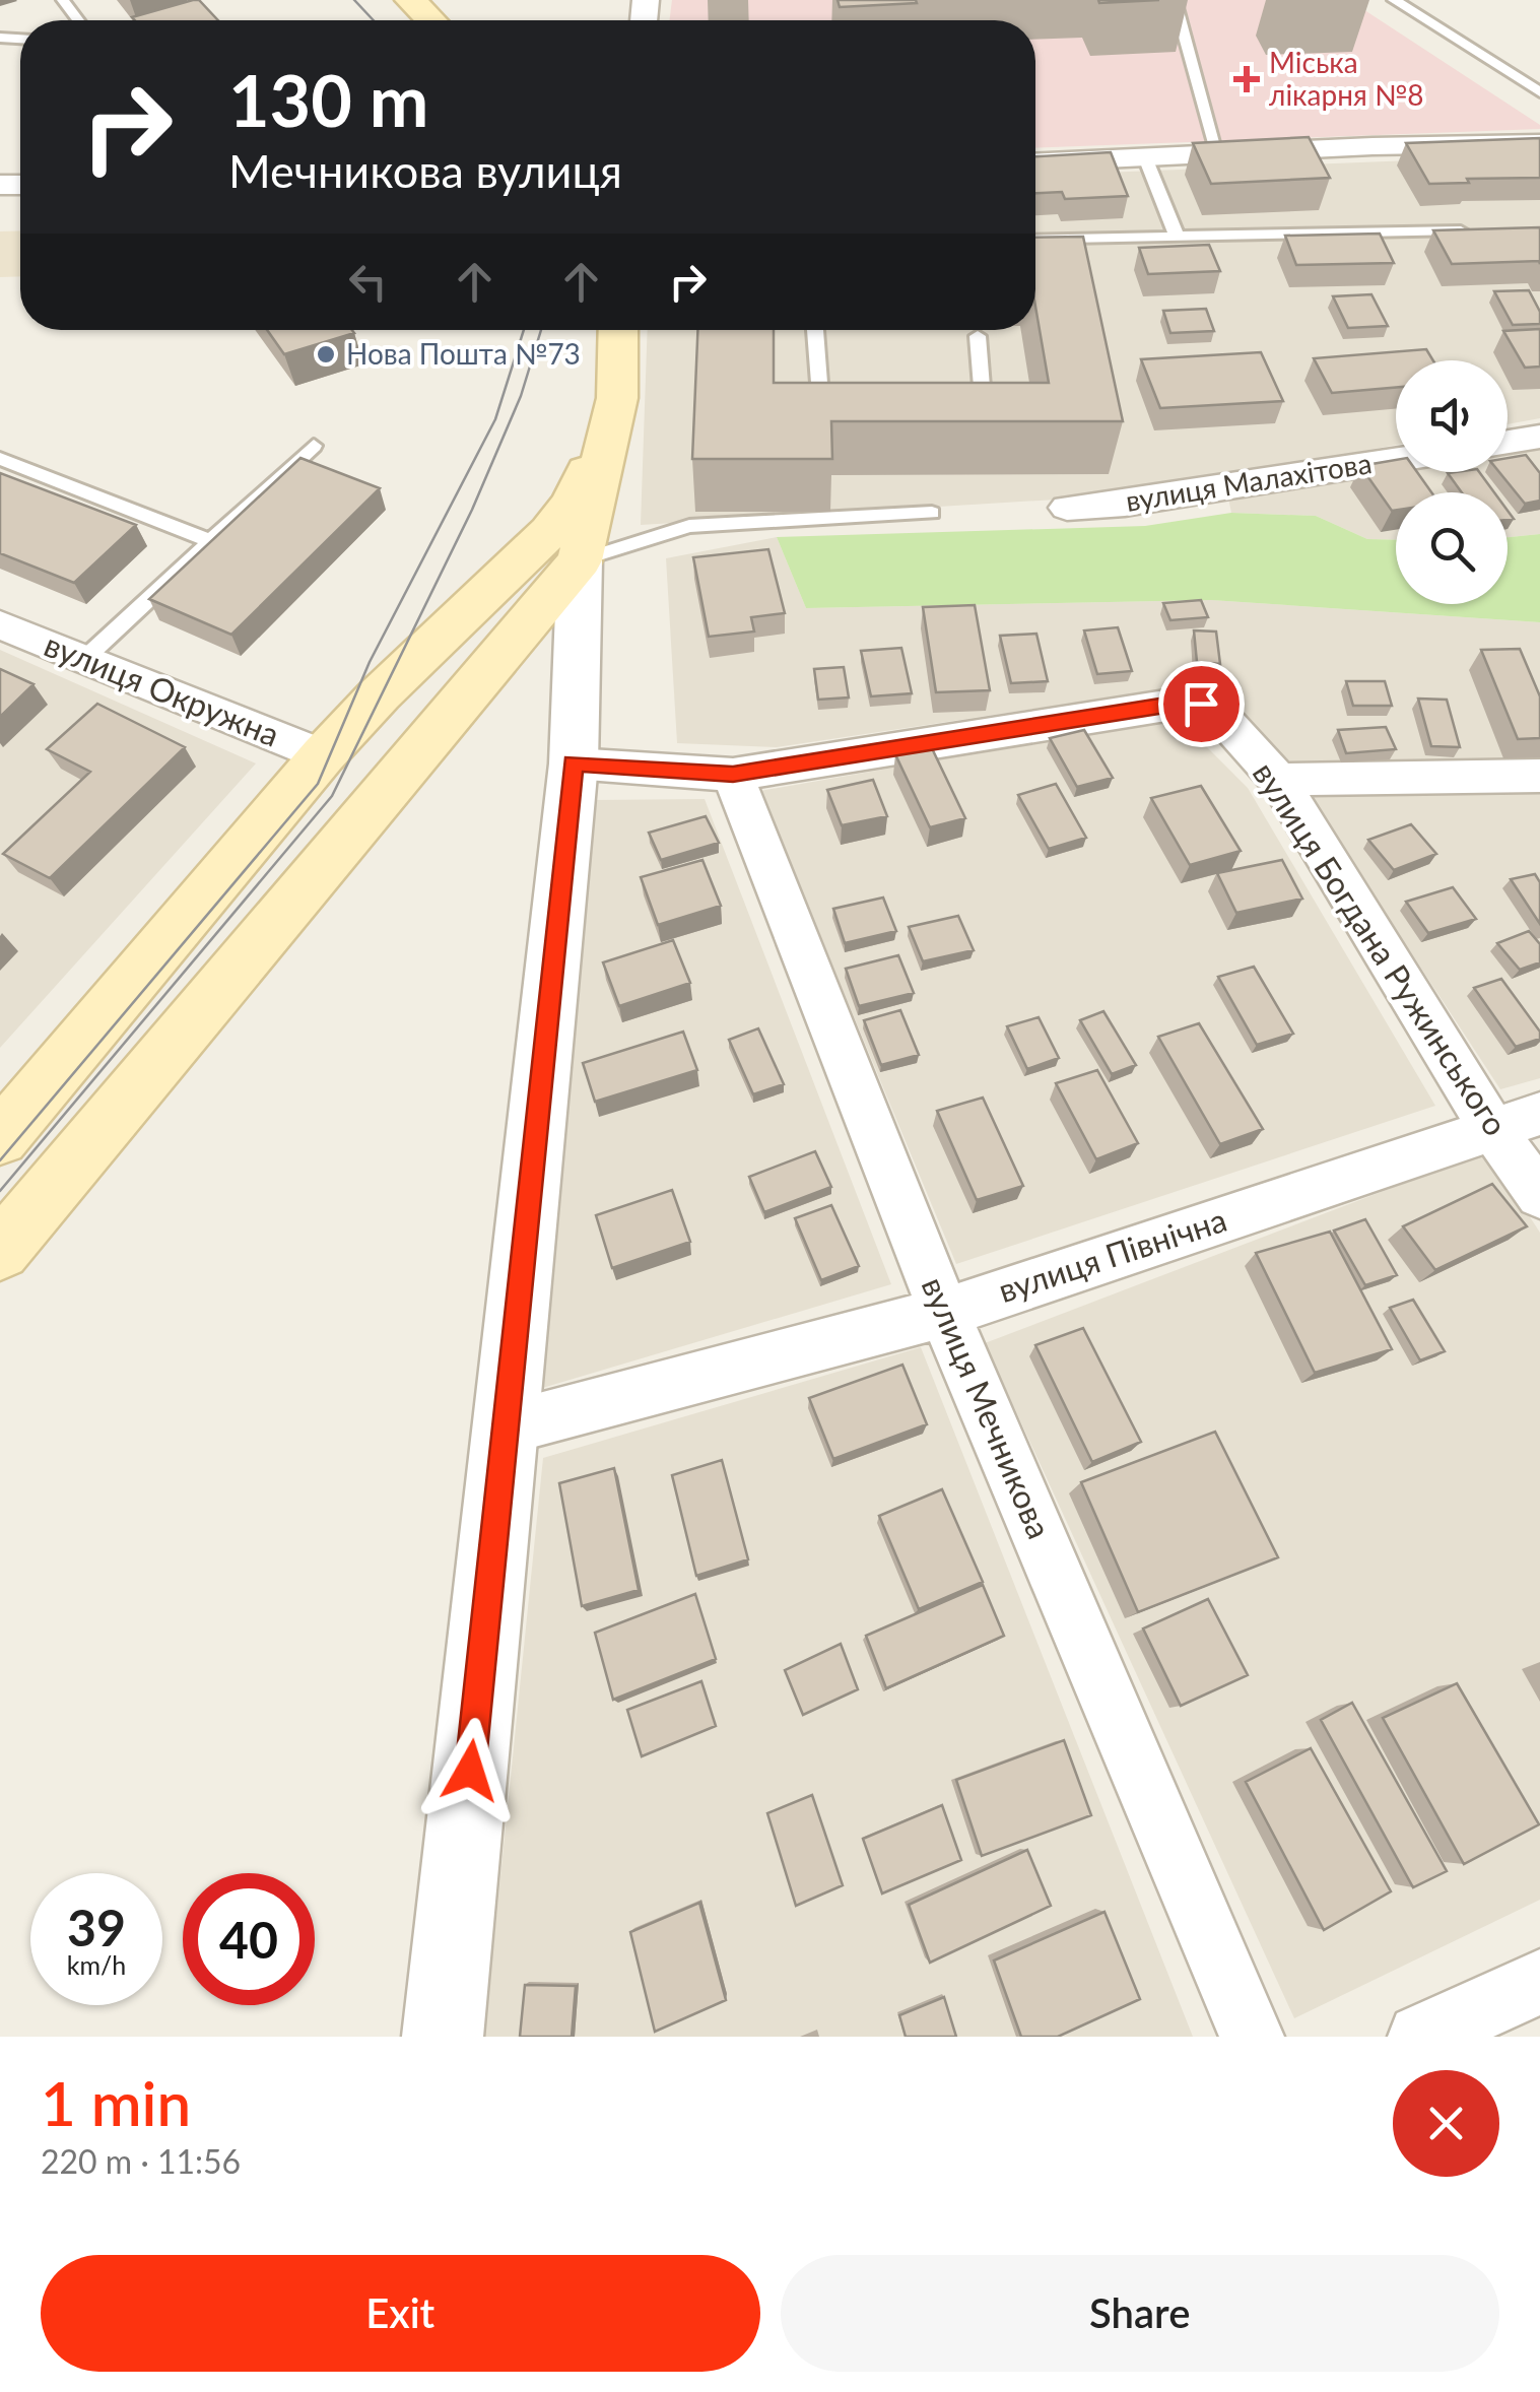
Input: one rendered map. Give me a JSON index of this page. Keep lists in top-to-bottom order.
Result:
{
  "streets": {
    "street": [
      "вулиця Малахітова",
      "вулиця Окружна",
      "вулиця Богдана Ружинського",
      "вулиця Північна",
      "вулиця Мечникова"
    ]
  },
  "crossings": [
    ["вулиця Богдана Ружинського", "вулиця Північна"],
    ["вулиця Богдана Ружинського", "вулиця Мечникова"],
    ["вулиця Північна", "вулиця Мечникова"]
  ],
  "places": {
    "health": ["Міська лікарня №8"],
    "other": ["Нова Пошта №73"]
  },
  "page": {
    "turn": ["130 m", "Мечникова вулиця"],
    "speed": "39 km/h",
    "limit": "40",
    "heading": ["1 min", "220 m · 11:56"],
    "buttons": ["Exit", "Share"]
  }
}
